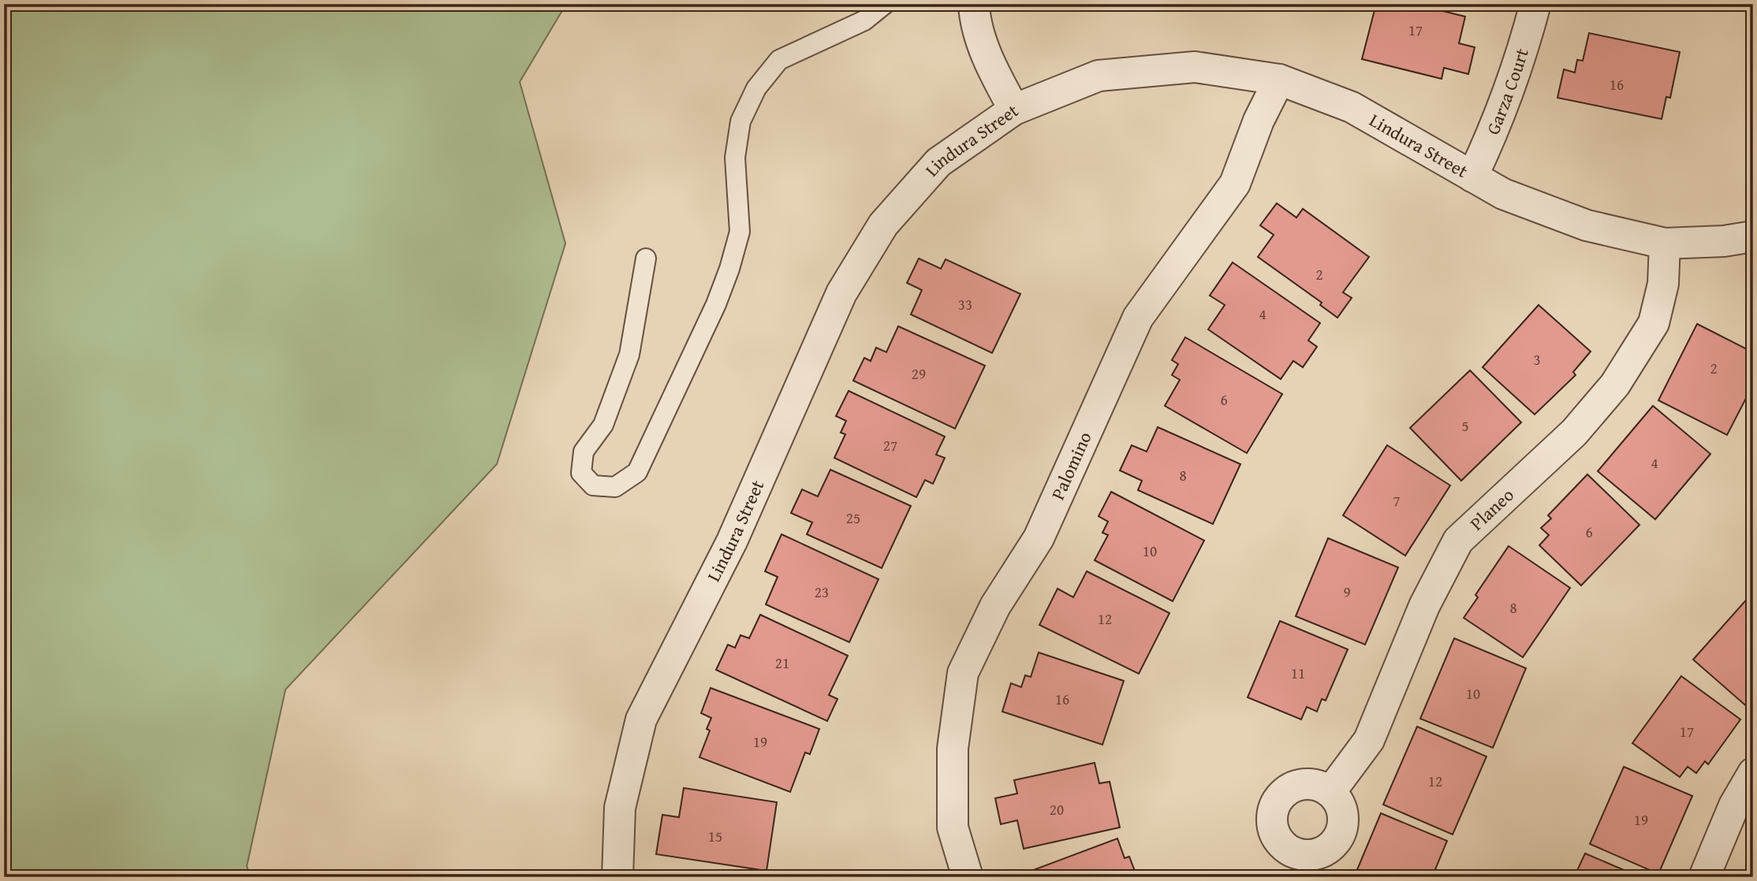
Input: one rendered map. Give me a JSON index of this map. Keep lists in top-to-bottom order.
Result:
{
  "streets": {
    "street": [
      "Garza Court",
      "Lindura Street",
      "Palomino",
      "Planeo"
    ]
  },
  "crossings": [
    ["Garza Court", "Lindura Street"],
    ["Lindura Street", "Palomino"],
    ["Lindura Street", "Planeo"]
  ],
  "house_numbers": [
    "17",
    "16",
    "2",
    "33",
    "4",
    "3",
    "2",
    "29",
    "6",
    "5",
    "27",
    "4",
    "8",
    "7",
    "25",
    "6",
    "10",
    "23",
    "9",
    "8",
    "12",
    "21",
    "11",
    "10",
    "16",
    "17",
    "19",
    "12",
    "20",
    "19",
    "15"
  ]
}
